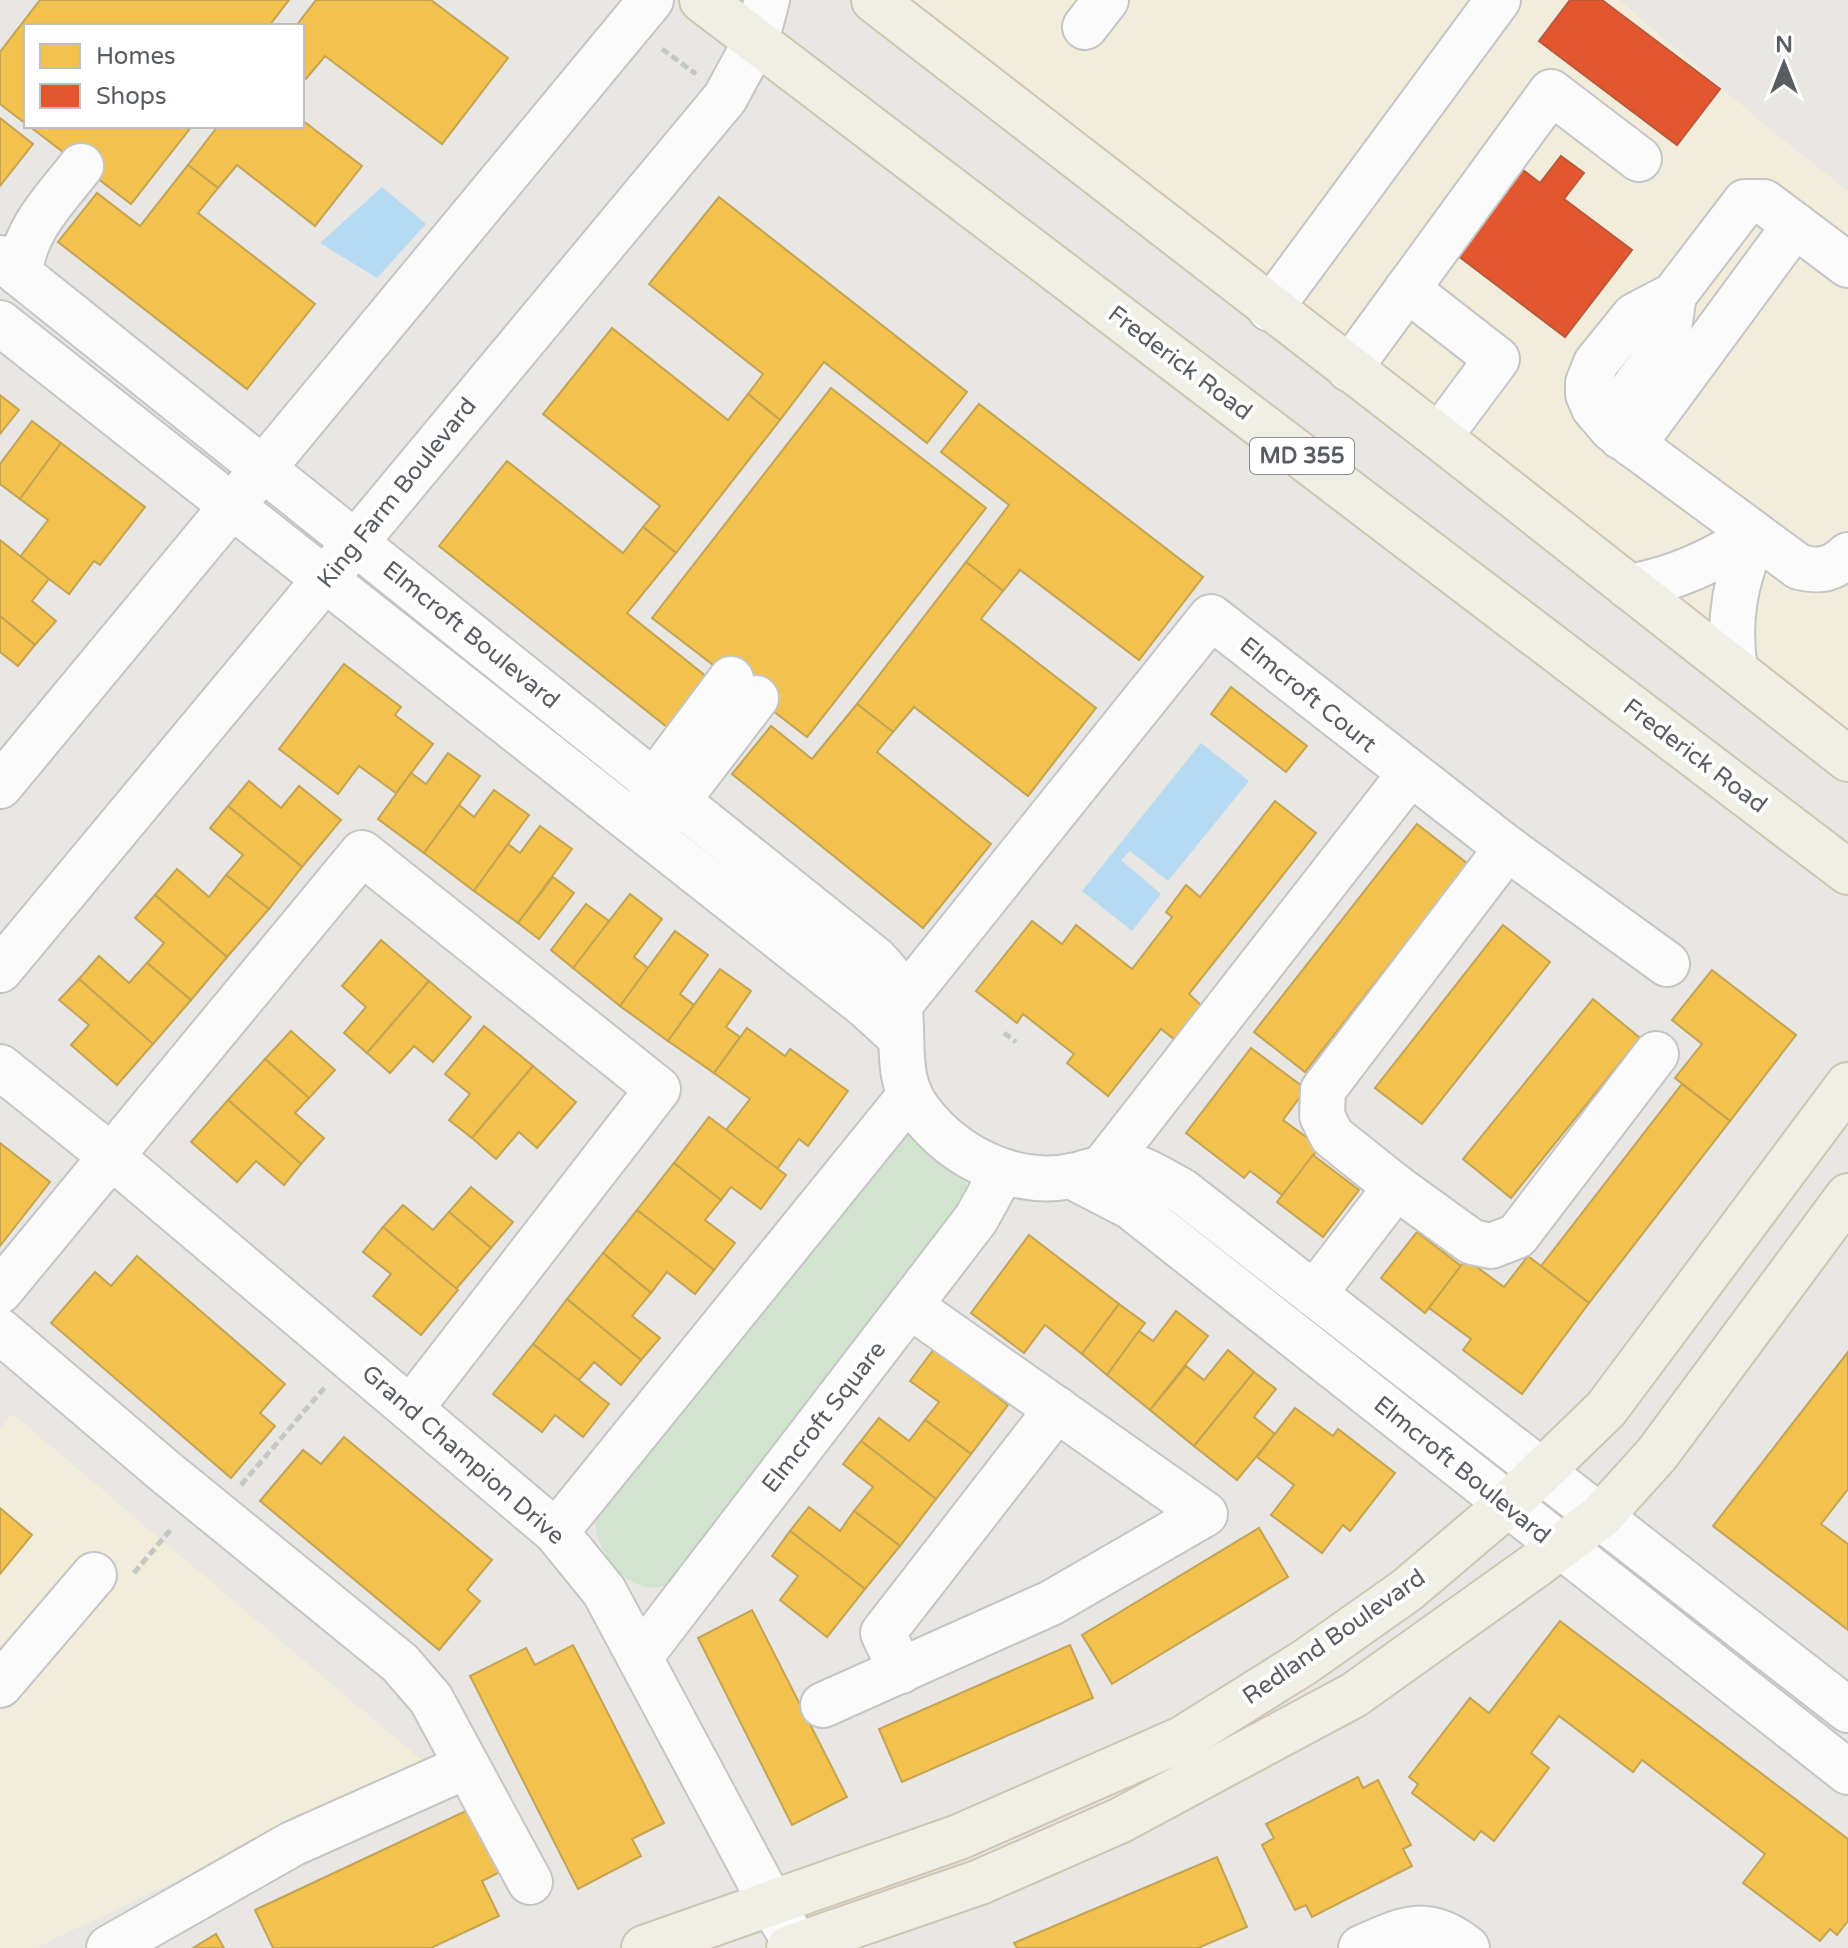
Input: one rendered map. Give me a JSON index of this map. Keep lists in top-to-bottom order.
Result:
{
  "streets": {
    "main road": ["Frederick Road", "MD 355", "Redland Boulevard"],
    "street": [
      "King Farm Boulevard",
      "Elmcroft Boulevard",
      "Elmcroft Court",
      "Elmcroft Square",
      "Grand Champion Drive"
    ]
  },
  "crossings": [
    ["Frederick Road", "King Farm Boulevard"],
    ["King Farm Boulevard", "Elmcroft Boulevard"],
    ["Elmcroft Boulevard", "Elmcroft Court"],
    ["Elmcroft Boulevard", "Elmcroft Square"],
    ["Elmcroft Boulevard", "Redland Boulevard"],
    ["Elmcroft Square", "Grand Champion Drive"],
    ["Grand Champion Drive", "Redland Boulevard"]
  ],
  "legend": ["Homes", "Shops"],
  "north": "top"
}
